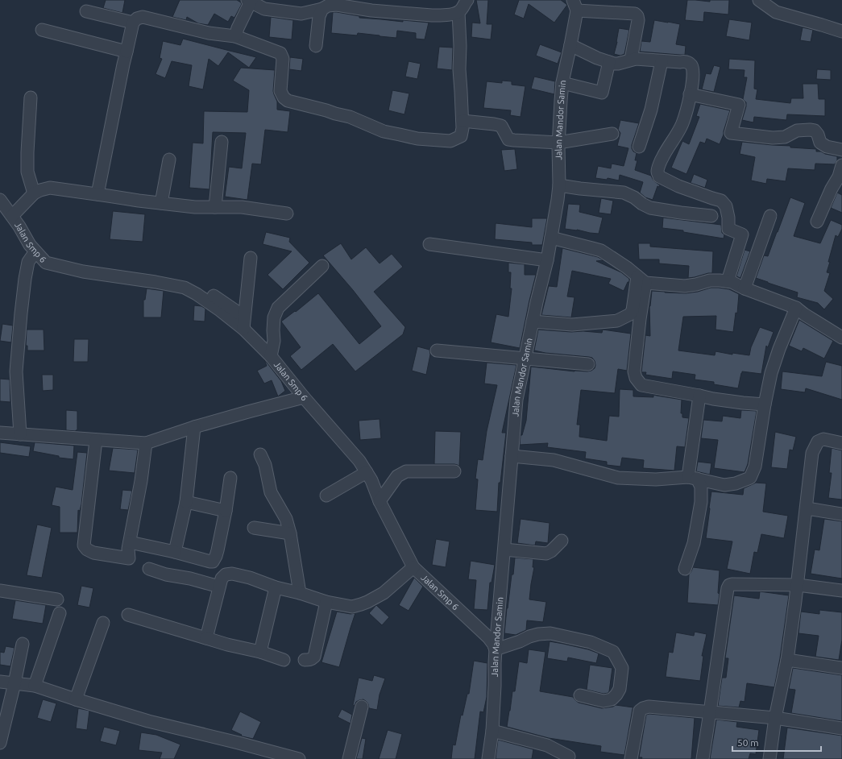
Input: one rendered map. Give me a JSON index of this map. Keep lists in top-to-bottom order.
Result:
{
  "streets": {
    "street": ["Jalan Mandor Samin", "Jalan Smp 6"]
  },
  "crossings": [
    ["Jalan Mandor Samin", "Jalan Smp 6"]
  ],
  "scale_bar": "50 m"
}
